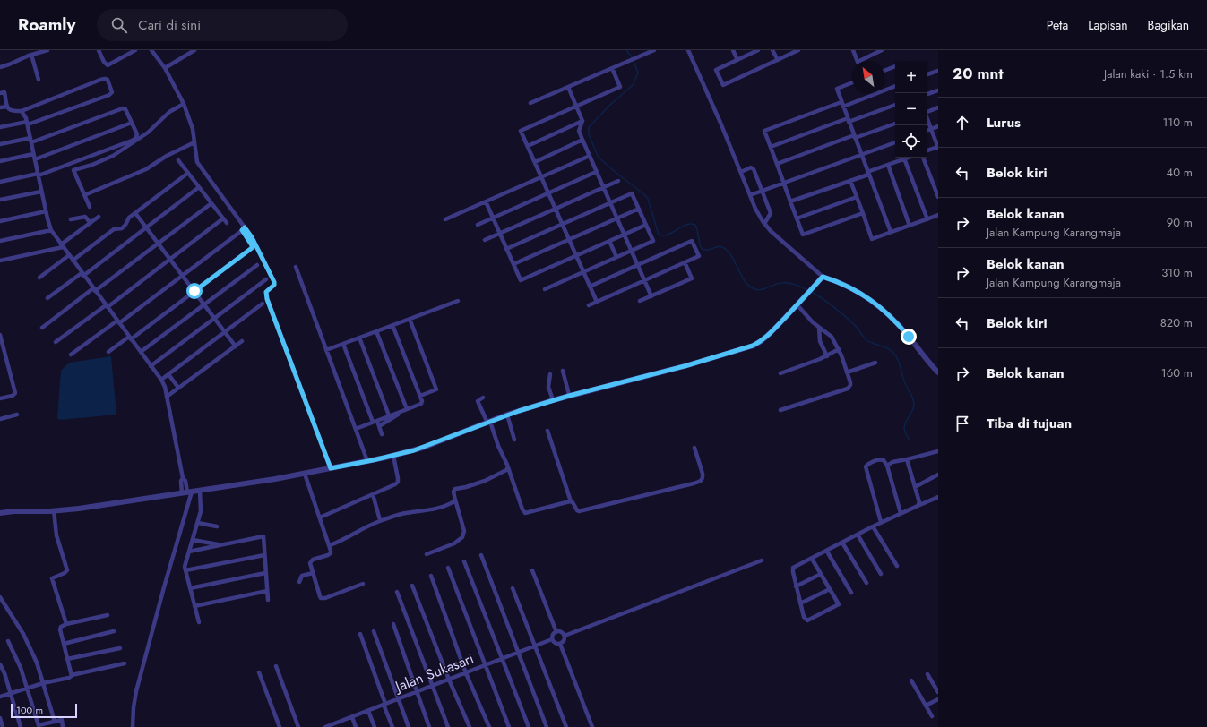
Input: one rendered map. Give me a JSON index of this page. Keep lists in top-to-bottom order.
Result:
{
  "streets": {
    "street": ["Jalan Sukasari"]
  },
  "scale_bar": "100 m",
  "north": "top left",
  "page": {
    "header": "Roamly",
    "search": "Cari di sini",
    "nav": ["Peta", "Lapisan", "Bagikan"],
    "heading": ["20 mnt", "Jalan kaki · 1.5 km"],
    "map_buttons": ["+", "−"],
    "list": [
      ["Lurus", "110 m"],
      ["Belok kiri", "40 m"],
      ["Belok kanan", "Jalan Kampung Karangmaja", "90 m"],
      ["Belok kanan", "Jalan Kampung Karangmaja", "310 m"],
      ["Belok kiri", "820 m"],
      ["Belok kanan", "160 m"],
      "Tiba di tujuan"
    ],
    "scale": "100 m"
  }
}
